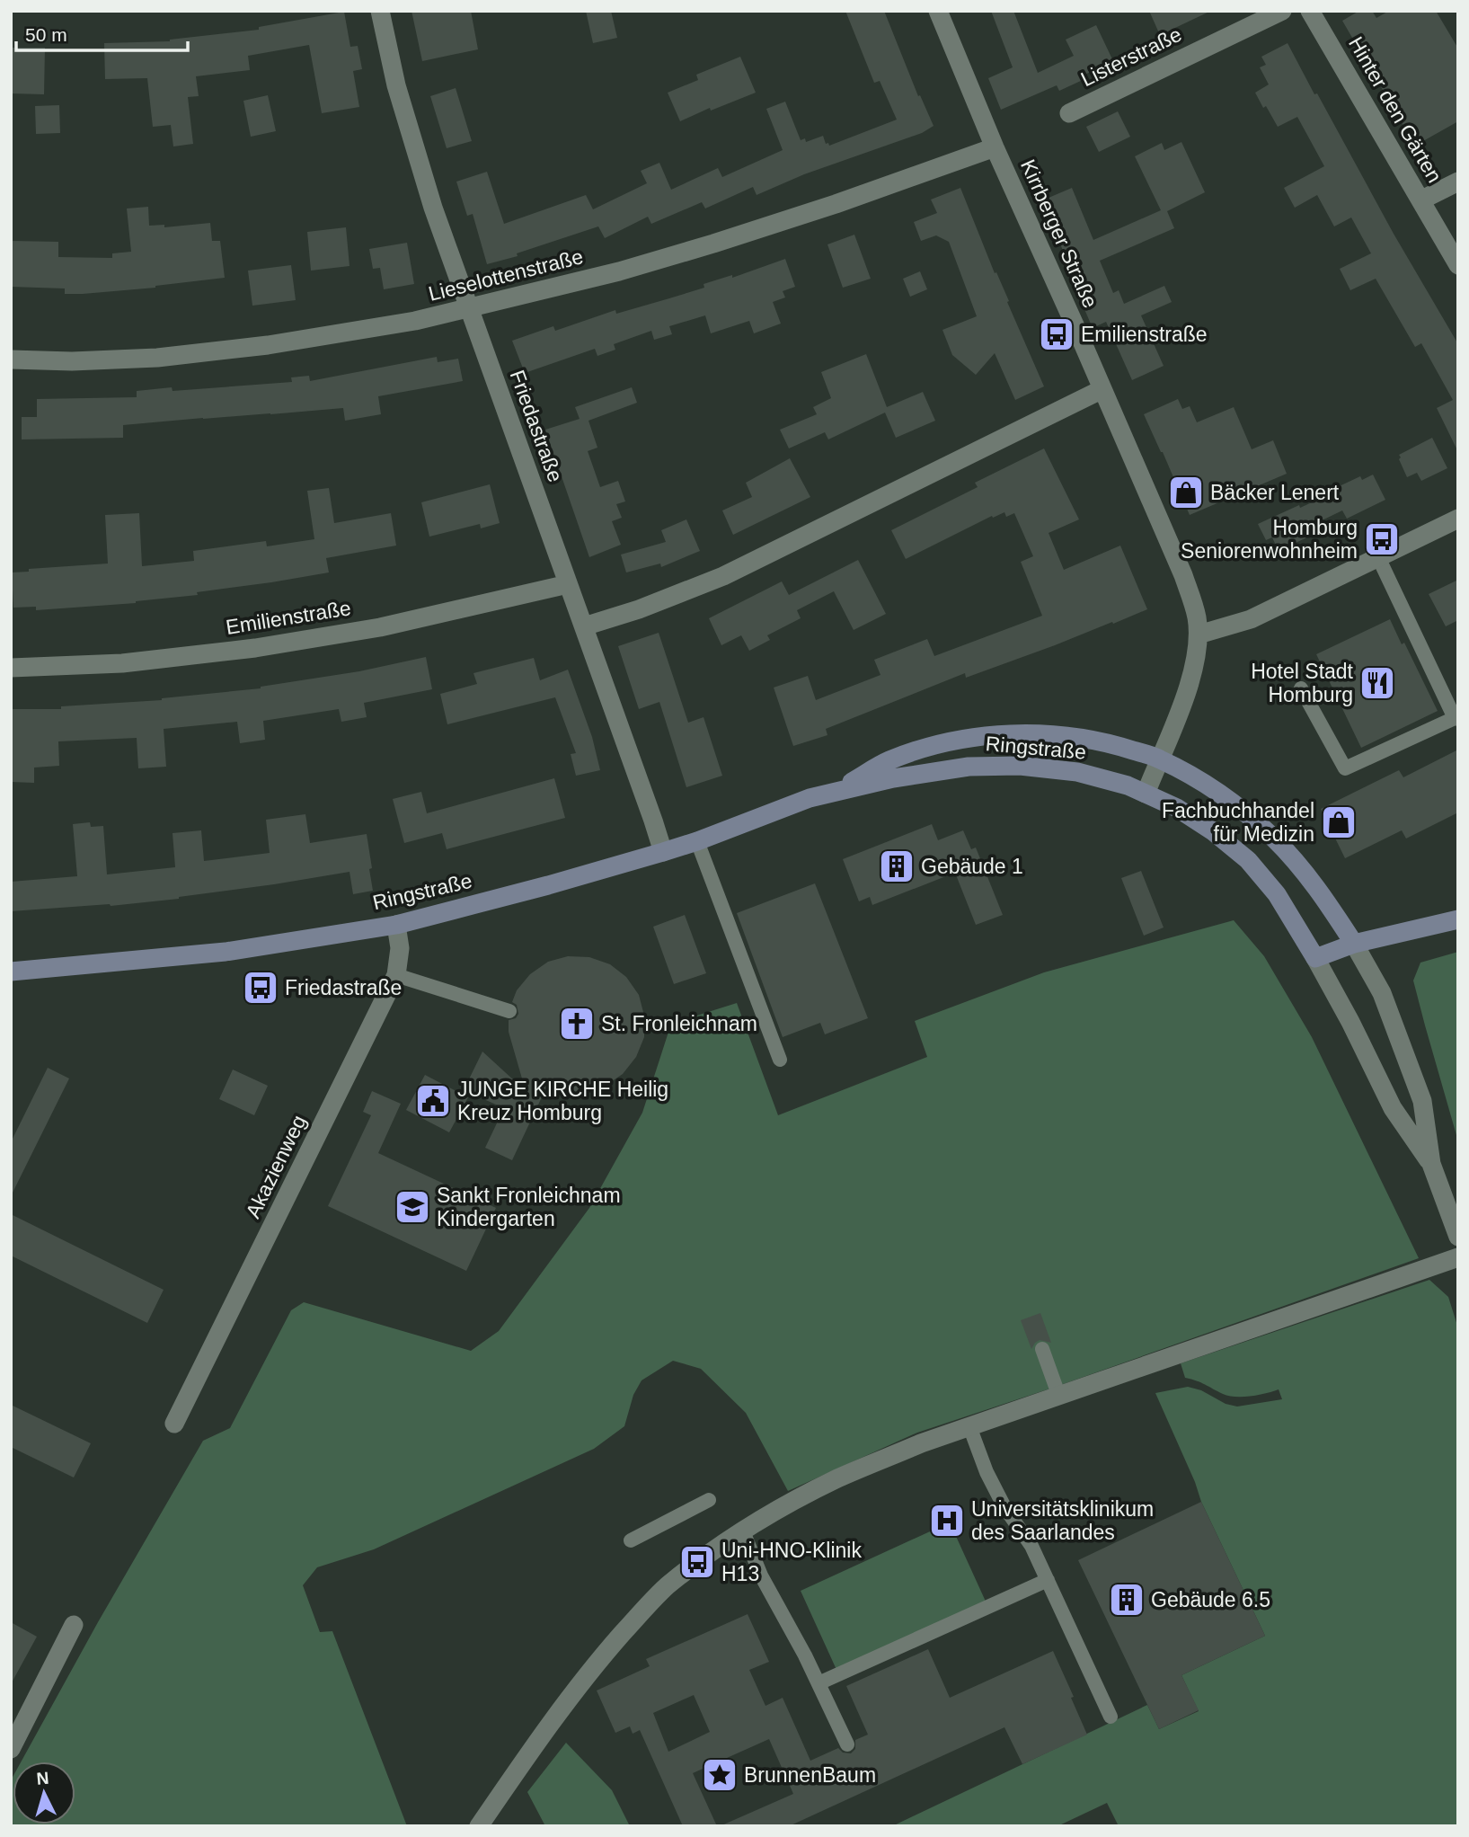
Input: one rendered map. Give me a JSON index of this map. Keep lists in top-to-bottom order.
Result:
{
  "streets": {
    "street": [
      "Listerstraße",
      "Hinter den Gärten",
      "Kirrberger Straße",
      "Lieselottenstraße",
      "Friedastraße",
      "Emilienstraße",
      "Ringstraße",
      "Akazienweg"
    ]
  },
  "crossings": [
    ["Kirrberger Straße", "Lieselottenstraße"],
    ["Kirrberger Straße", "Ringstraße"],
    ["Lieselottenstraße", "Friedastraße"],
    ["Friedastraße", "Emilienstraße"],
    ["Friedastraße", "Ringstraße"],
    ["Ringstraße", "Akazienweg"]
  ],
  "places": {
    "bus stop": [
      "Emilienstraße",
      "Homburg Seniorenwohnheim",
      "Friedastraße",
      "Uni-HNO-Klinik H13"
    ],
    "shop": ["Bäcker Lenert", "Fachbuchhandel für Medizin"],
    "restaurant": ["Hotel Stadt Homburg"],
    "building": ["Gebäude 1", "Gebäude 6.5"],
    "church": ["St. Fronleichnam"],
    "public building": ["JUNGE KIRCHE Heilig Kreuz Homburg"],
    "school or university": ["Sankt Fronleichnam Kindergarten"],
    "hospital": ["Universitätsklinikum des Saarlandes"],
    "place": ["BrunnenBaum"]
  },
  "scale_bar": "50 m",
  "north": "top"
}
